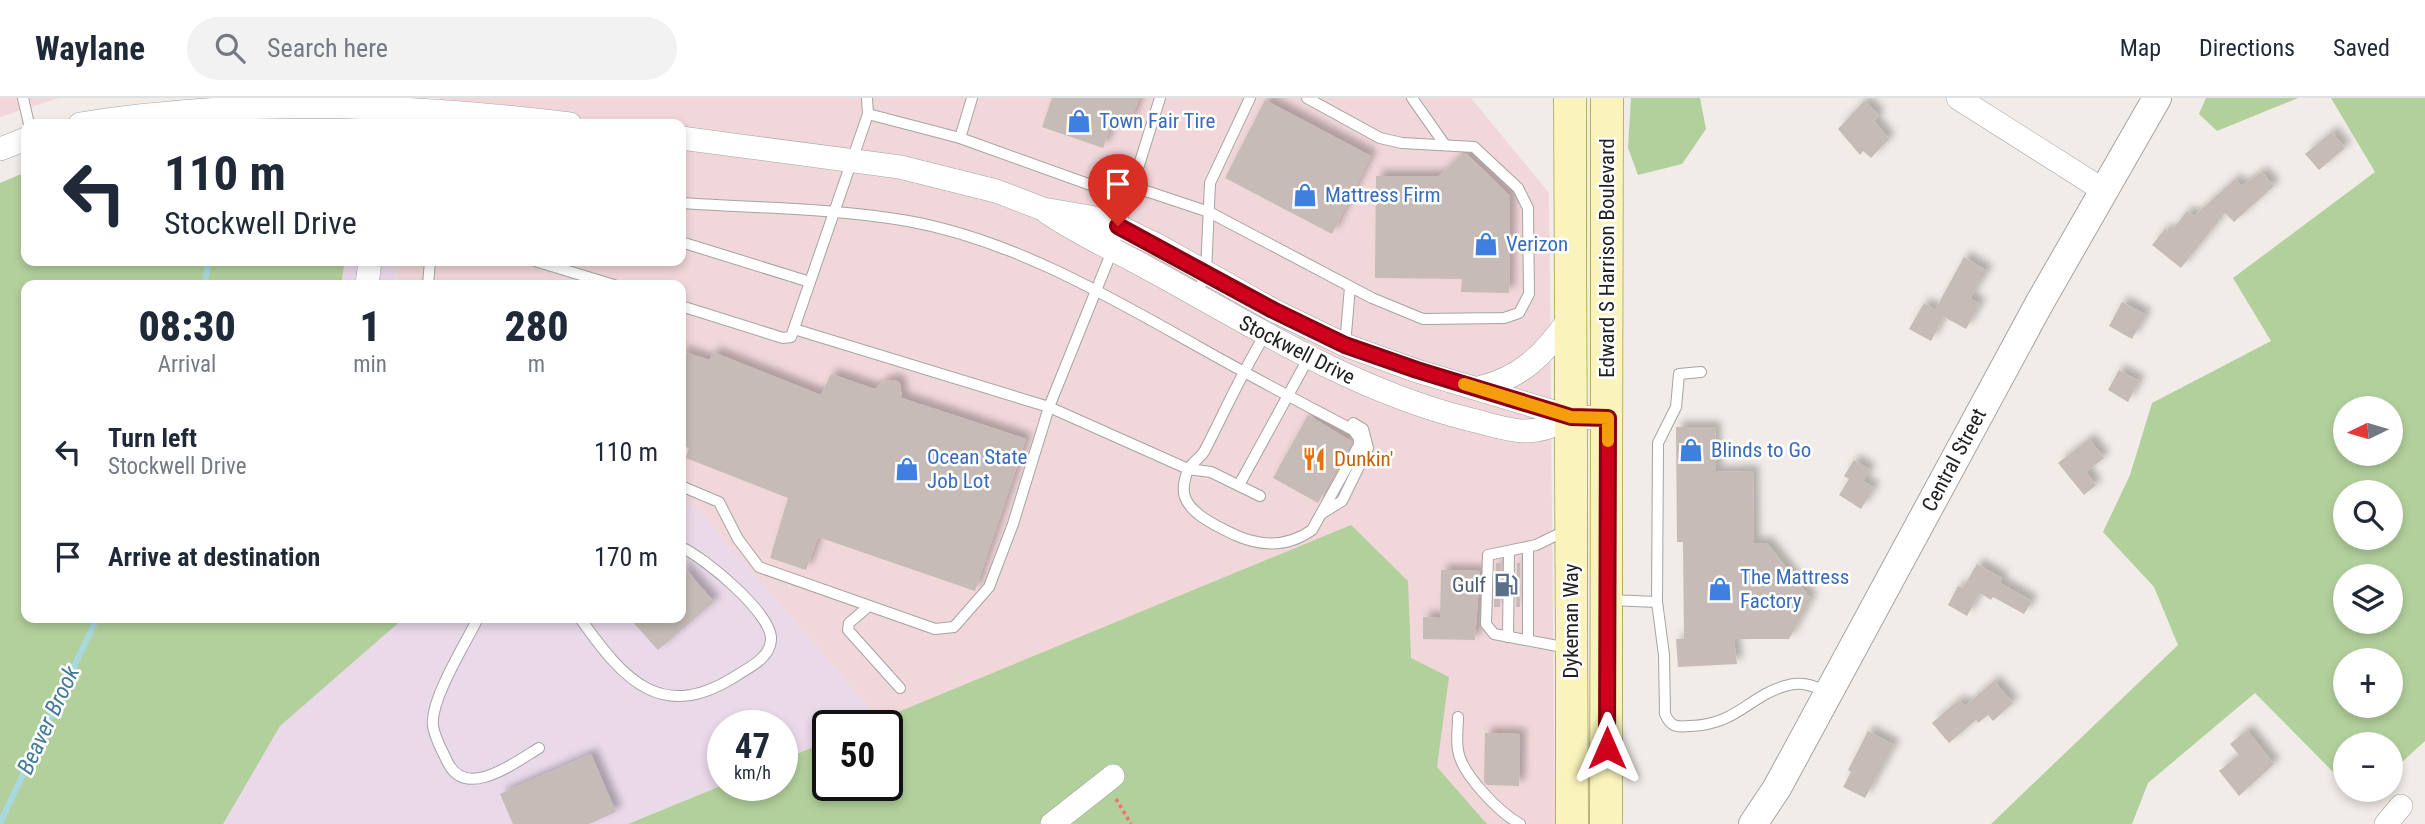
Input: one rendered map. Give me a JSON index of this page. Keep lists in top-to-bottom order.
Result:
{
  "streets": {
    "main road": ["Edward S Harrison Boulevard", "Dykeman Way"],
    "street": ["Stockwell Drive", "Central Street"]
  },
  "crossings": [
    ["Edward S Harrison Boulevard", "Stockwell Drive"],
    ["Edward S Harrison Boulevard", "Dykeman Way"],
    ["Stockwell Drive", "Dykeman Way"]
  ],
  "water": ["Beaver Brook"],
  "places": {
    "shop": [
      "Town Fair Tire",
      "Mattress Firm",
      "Verizon",
      "Blinds to Go",
      "Ocean State Job Lot",
      "The Mattress Factory"
    ],
    "restaurant": ["Dunkin'"],
    "fuel station": ["Gulf"]
  },
  "north": "left",
  "page": {
    "header": "Waylane",
    "search": "Search here",
    "nav": ["Map", "Directions", "Saved"],
    "turn": ["110 m", "Stockwell Drive"],
    "eta": [
      "08:30",
      "Arrival",
      "1",
      "min",
      "280",
      "m"
    ],
    "map_buttons": ["+", "−"],
    "list": [
      {
        "name": "Turn left",
        "note": "Stockwell Drive",
        "value": "110 m"
      },
      {
        "name": "Arrive at destination",
        "value": "170 m"
      }
    ],
    "speed": "47 km/h",
    "limit": "50"
  }
}
